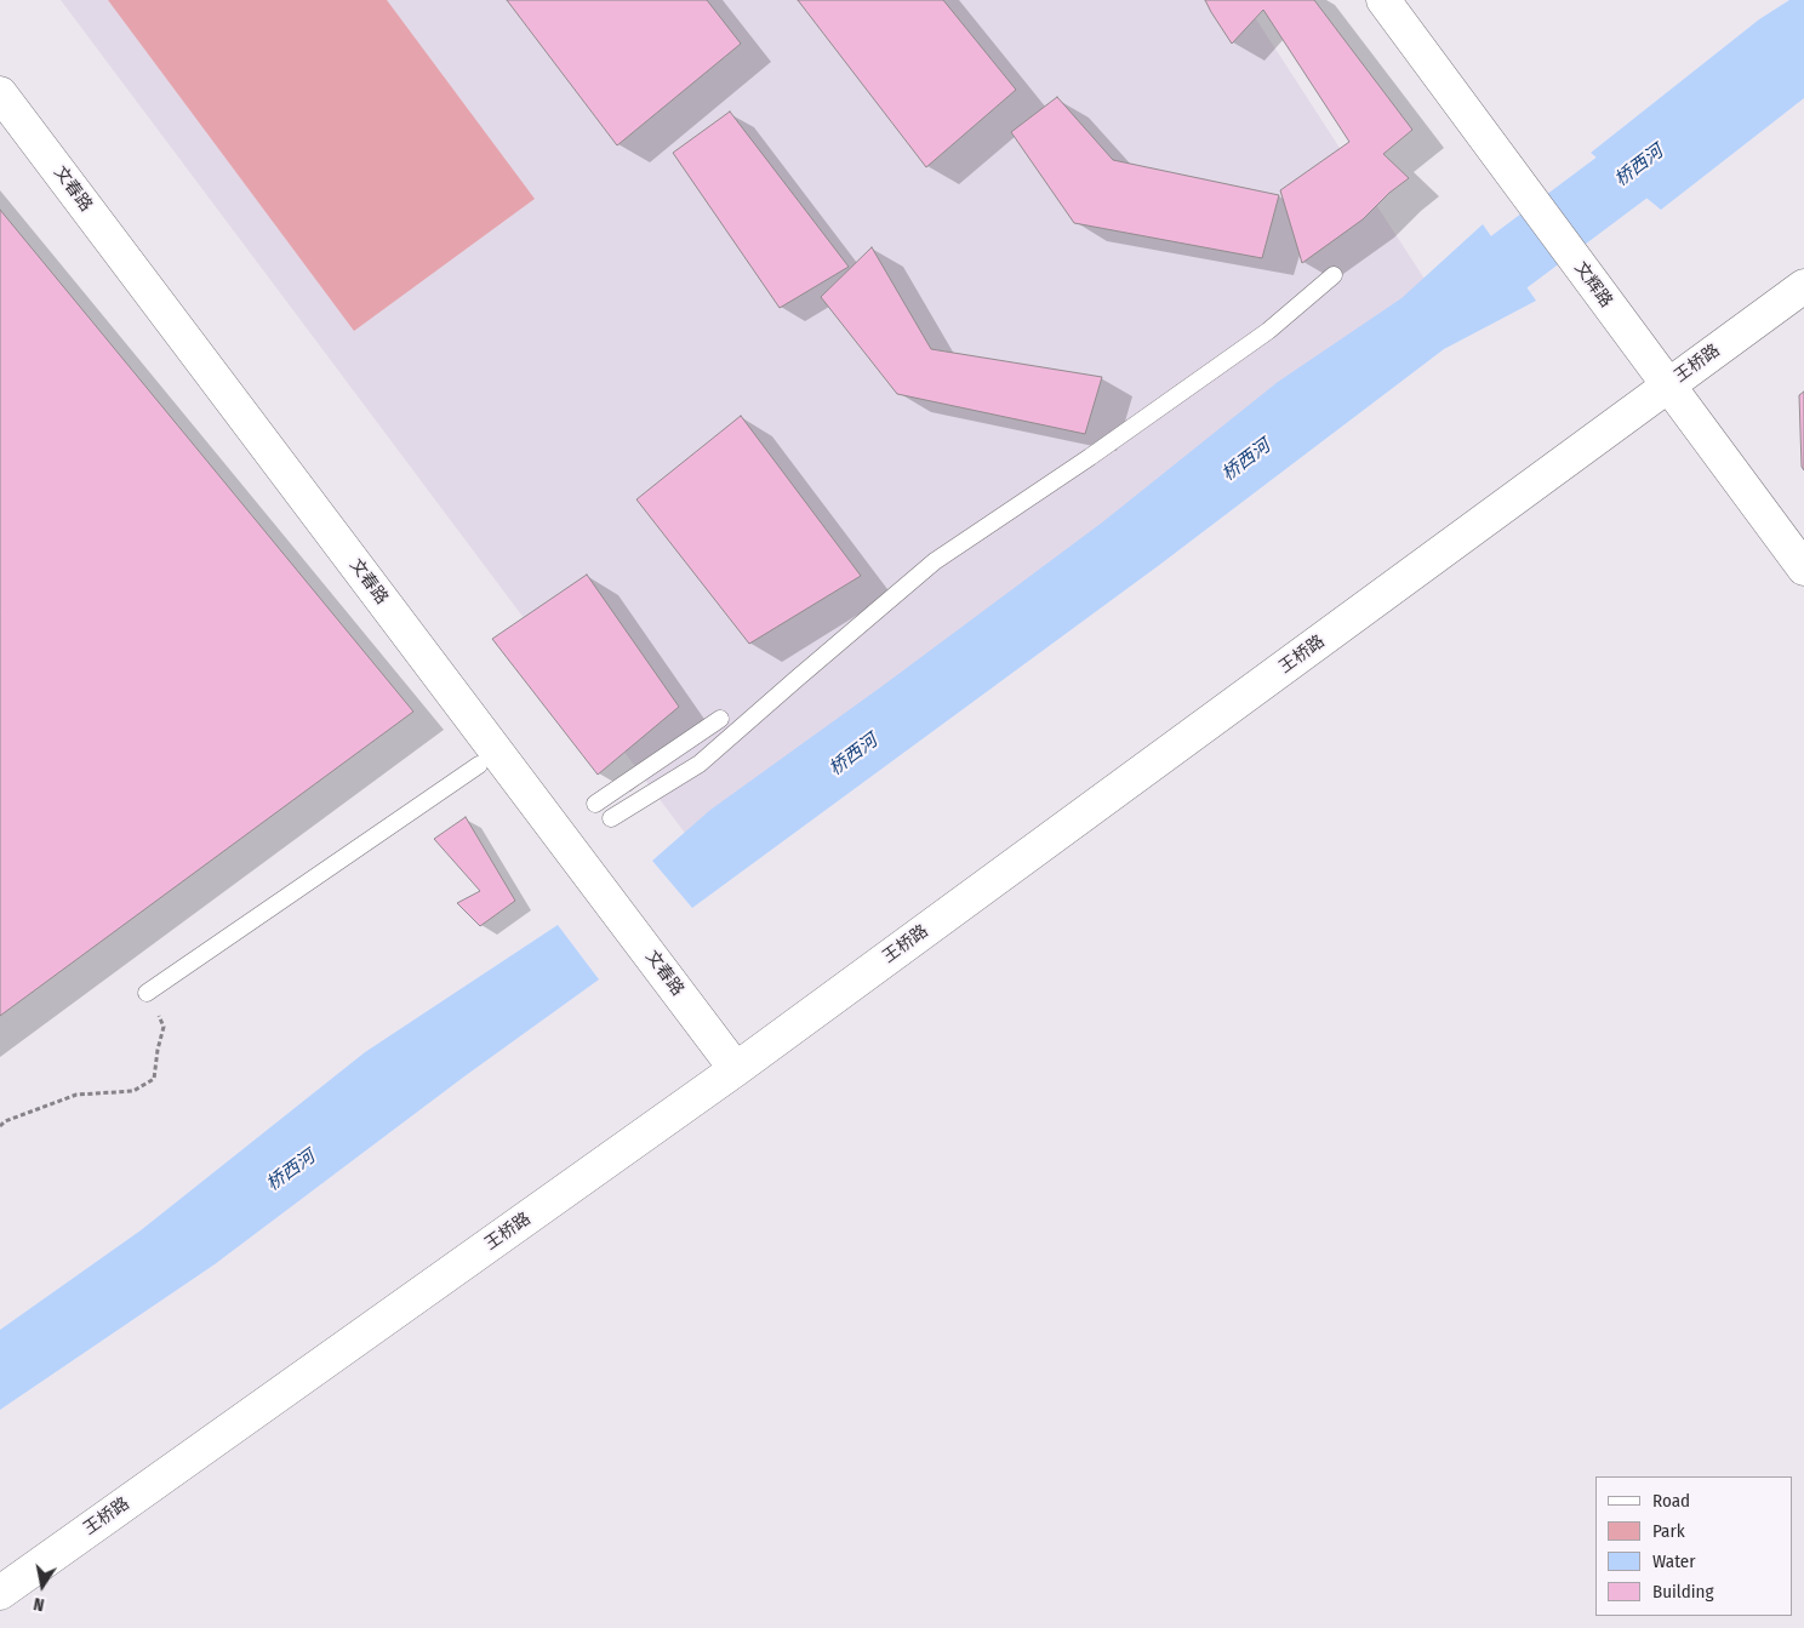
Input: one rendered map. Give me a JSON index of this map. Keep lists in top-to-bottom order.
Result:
{
  "streets": {
    "street": ["文春路", "文辉路", "王桥路"]
  },
  "crossings": [
    ["文春路", "王桥路"],
    ["文辉路", "王桥路"]
  ],
  "water": ["桥西河"],
  "legend": [
    "Road",
    "Park",
    "Water",
    "Building"
  ],
  "north": "bottom"
}
